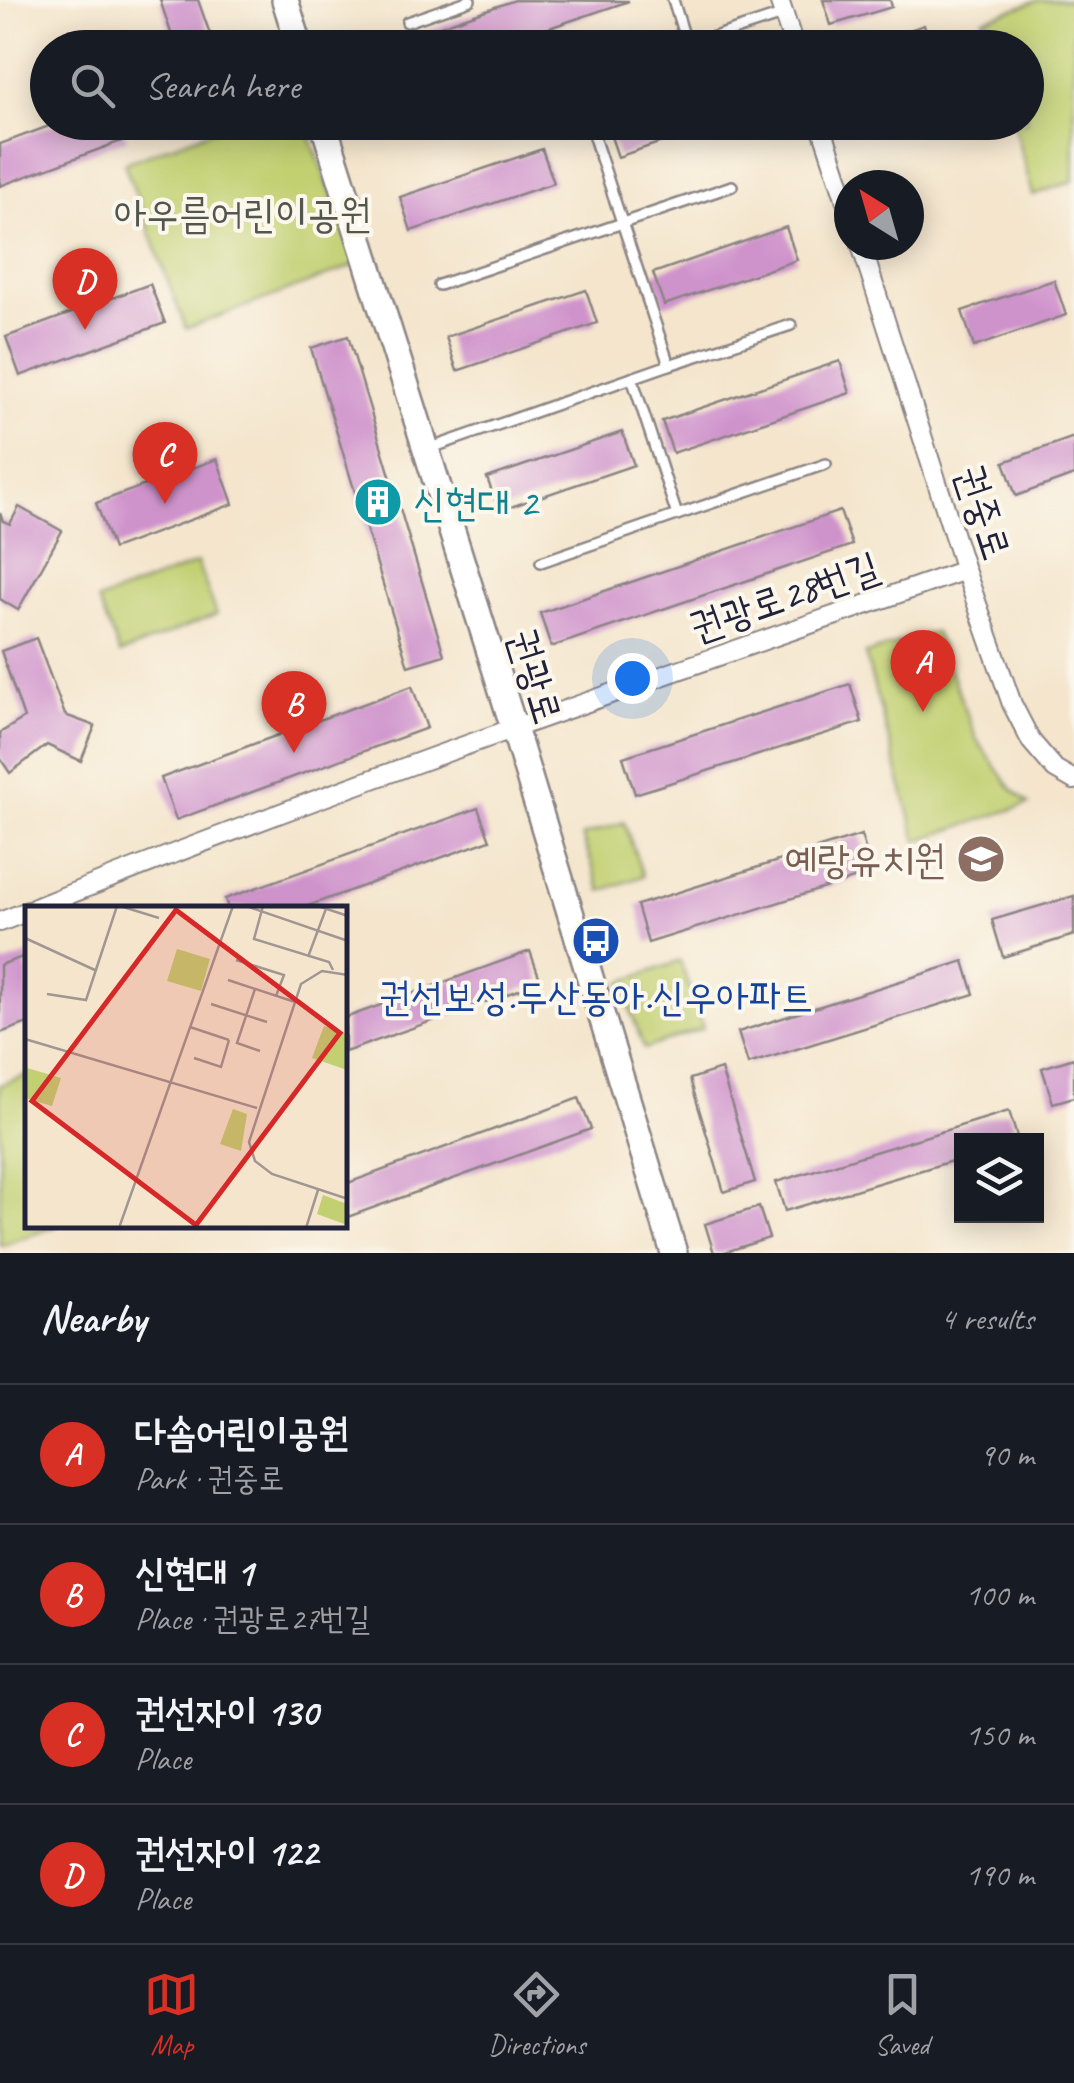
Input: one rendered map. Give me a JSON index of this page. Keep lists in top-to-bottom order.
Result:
{
  "streets": {
    "street": ["권중로", "권광로28번길", "권광로"]
  },
  "crossings": [
    ["권중로", "권광로28번길"],
    ["권광로28번길", "권광로"]
  ],
  "parks": ["아우름어린이공원"],
  "places": {
    "building": ["신현대 2"],
    "school or university": ["예랑유치원"],
    "bus stop": ["권선보성.두산동아.신우아파트"]
  },
  "north": "top left",
  "page": {
    "search": "Search here",
    "pins": [
      "D",
      "C",
      "A",
      "B"
    ],
    "heading": ["Nearby", "4 results"],
    "list": [
      {
        "mark": "A",
        "name": "다솜어린이공원",
        "note": "Park · 권중로",
        "value": "90 m"
      },
      {
        "mark": "B",
        "name": "신현대 1",
        "note": "Place · 권광로27번길",
        "value": "100 m"
      },
      {
        "mark": "C",
        "name": "권선자이 130",
        "note": "Place",
        "value": "150 m"
      },
      {
        "mark": "D",
        "name": "권선자이 122",
        "note": "Place",
        "value": "190 m"
      }
    ],
    "nav": ["Map", "Directions", "Saved"]
  }
}
